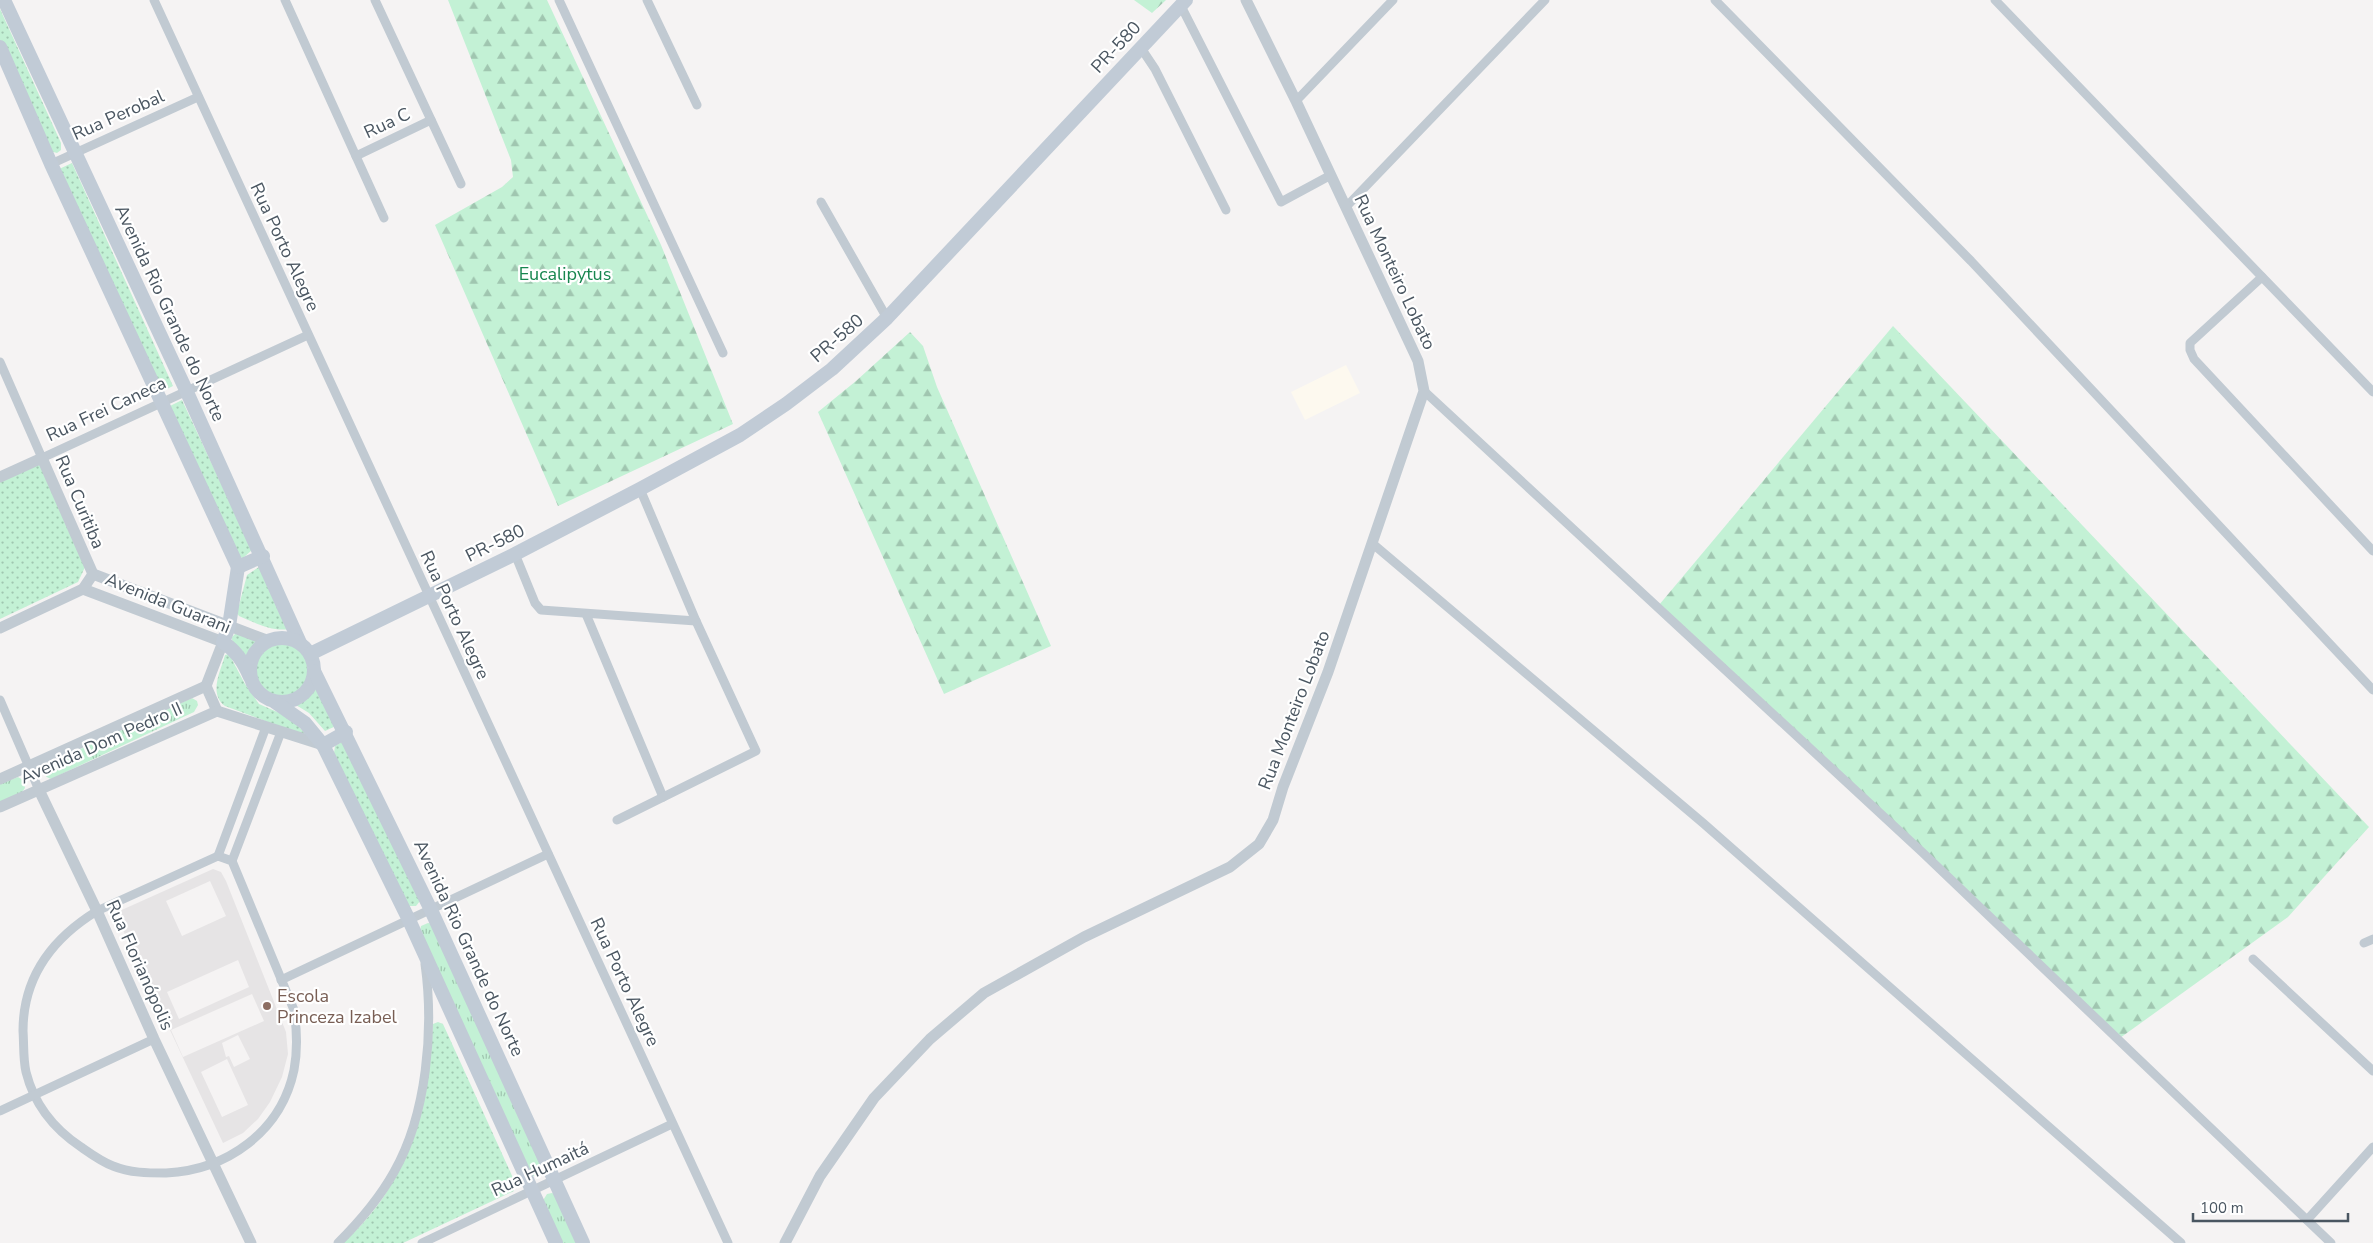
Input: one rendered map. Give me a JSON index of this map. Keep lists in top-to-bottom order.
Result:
{
  "streets": {
    "main road": ["PR-580", "Avenida Rio Grande do Norte", "Avenida Guarani"],
    "street": [
      "Rua Perobal",
      "Rua C",
      "Rua Porto Alegre",
      "Rua Monteiro Lobato",
      "Rua Frei Caneca",
      "Rua Curitiba",
      "Avenida Dom Pedro II",
      "Rua Florianópolis",
      "Rua Humaitá"
    ]
  },
  "crossings": [
    ["PR-580", "Rua Porto Alegre"],
    ["PR-580", "Avenida Rio Grande do Norte"],
    ["PR-580", "Avenida Guarani"],
    ["Rua Perobal", "Rua Porto Alegre"],
    ["Rua Perobal", "Avenida Rio Grande do Norte"],
    ["Rua Porto Alegre", "Rua Frei Caneca"],
    ["Rua Porto Alegre", "Rua Humaitá"],
    ["Avenida Rio Grande do Norte", "Rua Frei Caneca"],
    ["Avenida Rio Grande do Norte", "Avenida Guarani"],
    ["Avenida Rio Grande do Norte", "Rua Humaitá"],
    ["Rua Frei Caneca", "Rua Curitiba"],
    ["Rua Curitiba", "Avenida Guarani"],
    ["Avenida Dom Pedro II", "Rua Florianópolis"]
  ],
  "parks": ["Eucalipytus"],
  "places": ["Escola Princeza Izabel"],
  "scale_bar": "100 m"
}
